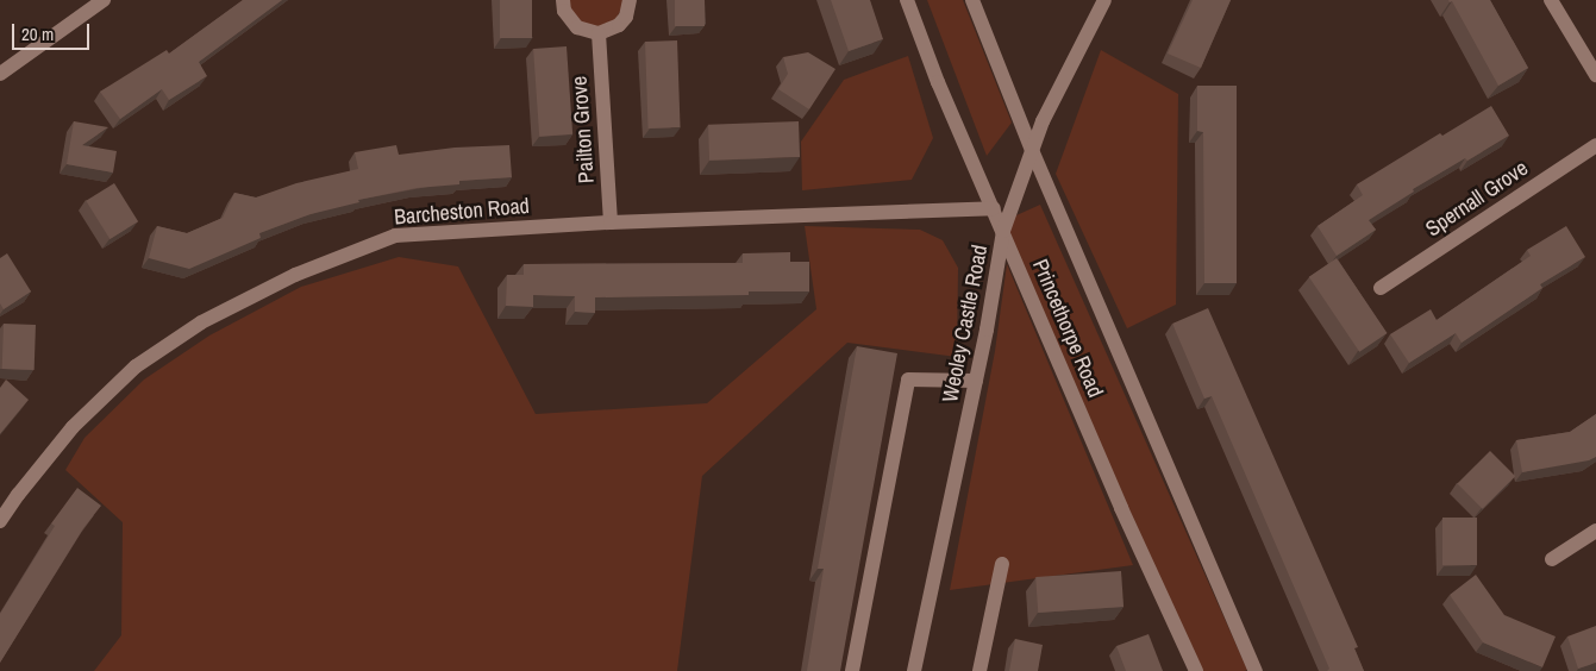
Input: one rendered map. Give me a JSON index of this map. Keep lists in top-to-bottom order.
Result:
{
  "streets": {
    "street": [
      "Pailton Grove",
      "Spernall Grove",
      "Barcheston Road",
      "Weoley Castle Road",
      "Princethorpe Road"
    ]
  },
  "crossings": [
    ["Pailton Grove", "Barcheston Road"],
    ["Barcheston Road", "Princethorpe Road"],
    ["Weoley Castle Road", "Princethorpe Road"]
  ],
  "scale_bar": "20 m"
}
